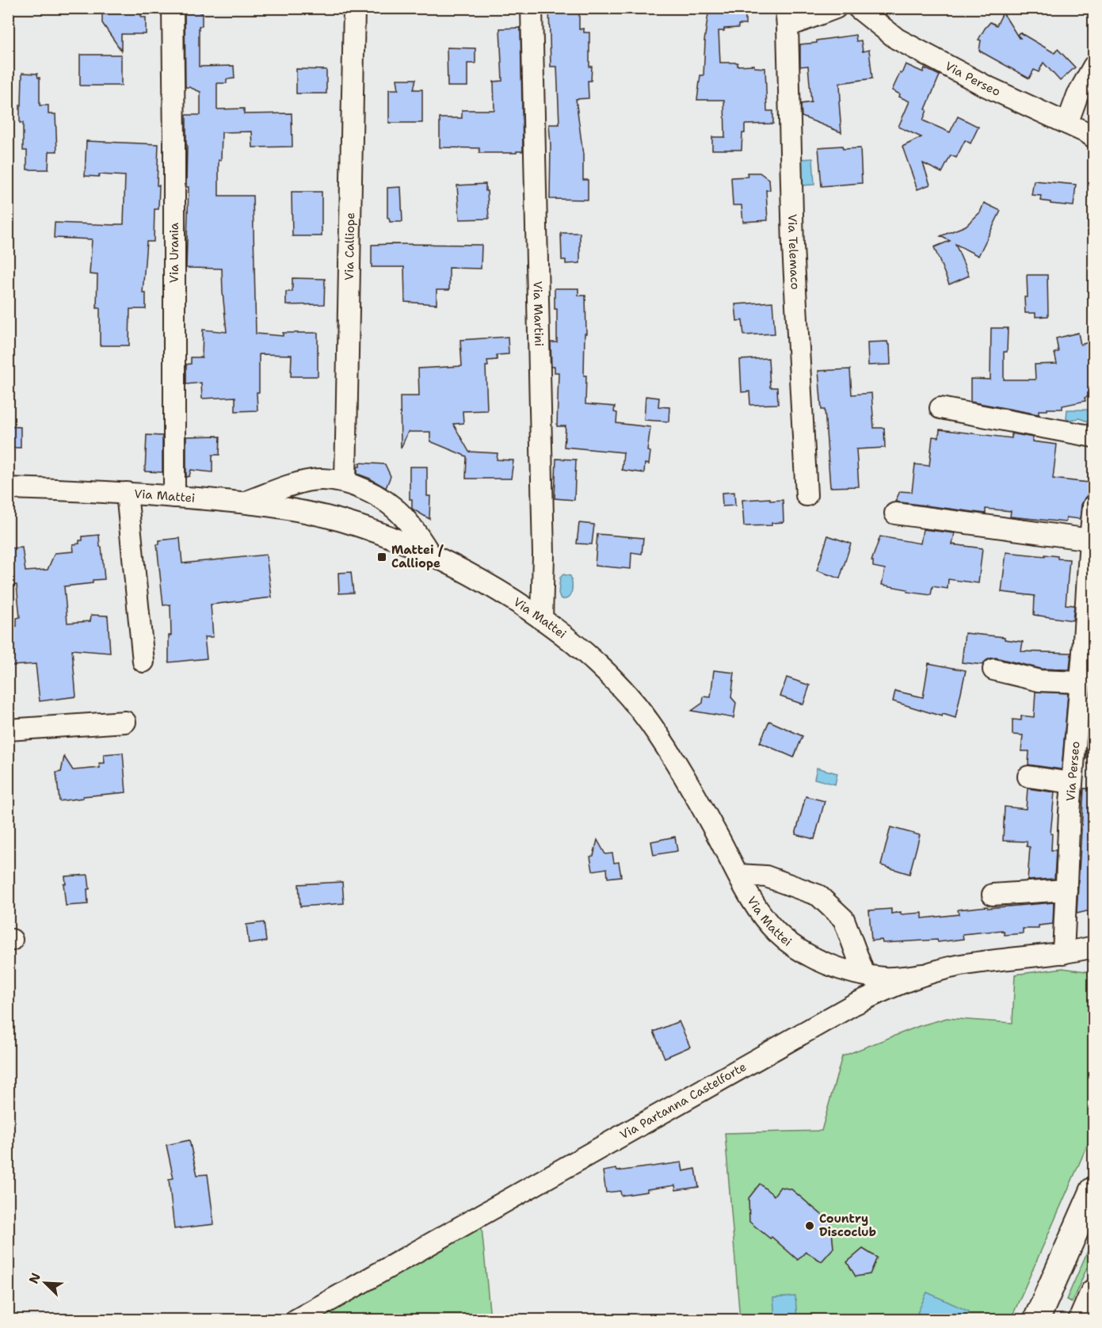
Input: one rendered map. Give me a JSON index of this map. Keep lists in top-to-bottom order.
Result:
{
  "streets": {
    "street": [
      "Via Perseo",
      "Via Calliope",
      "Via Telemaco",
      "Via Urania",
      "Via Martini",
      "Via Mattei",
      "Via Partanna Castelforte"
    ]
  },
  "crossings": [
    ["Via Perseo", "Via Partanna Castelforte"],
    ["Via Urania", "Via Mattei"],
    ["Via Martini", "Via Mattei"],
    ["Via Mattei", "Via Partanna Castelforte"]
  ],
  "places": {
    "transit": ["Mattei / Calliope"],
    "other": ["Country Discoclub"]
  },
  "north": "top left"
}
